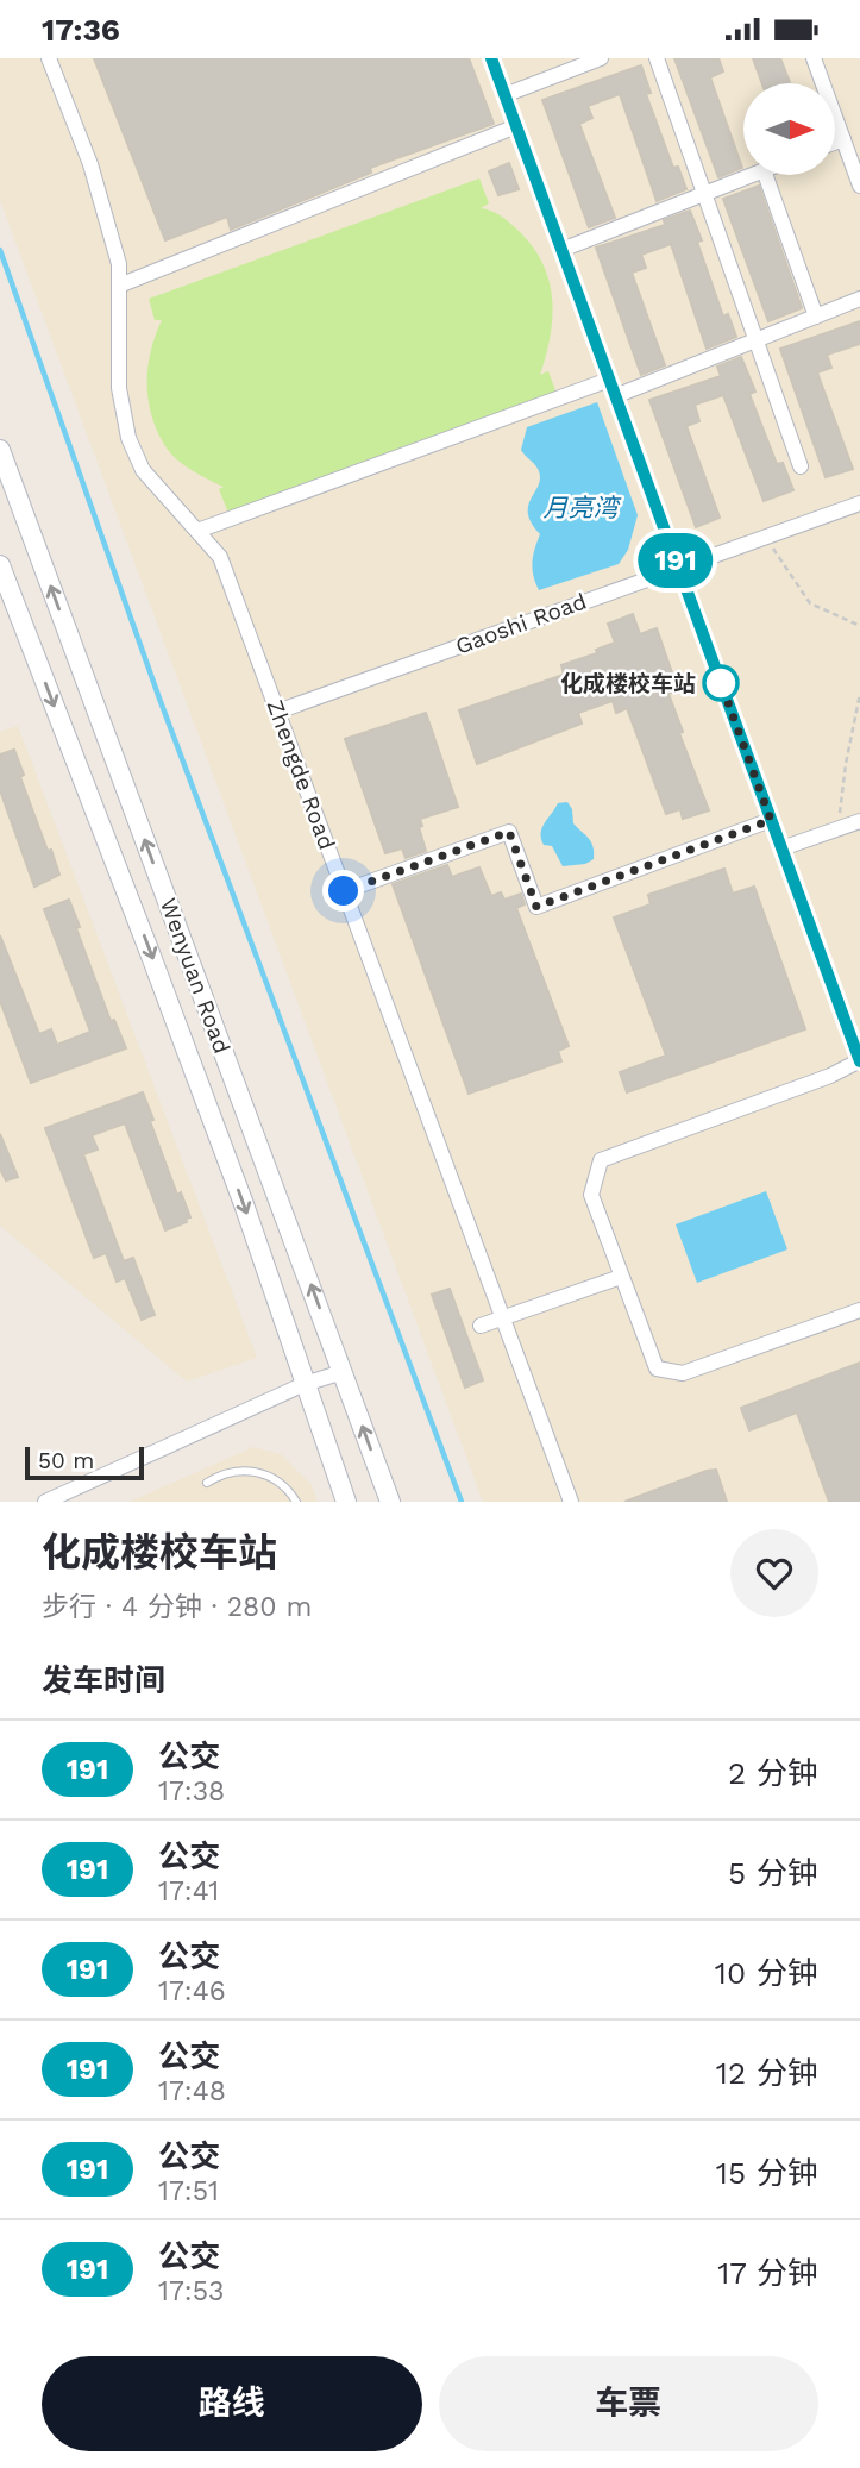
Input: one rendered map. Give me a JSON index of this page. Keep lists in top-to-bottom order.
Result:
{
  "streets": {
    "main road": ["Wenyuan Road"],
    "street": ["Gaoshi Road", "Zhengde Road"]
  },
  "crossings": [
    ["Gaoshi Road", "Zhengde Road"]
  ],
  "water": ["月亮湾"],
  "places": ["化成楼校车站"],
  "lines": ["bus line 191"],
  "scale_bar": "50 m",
  "north": "right",
  "page": {
    "status": "17:36",
    "on_map": "191",
    "scale": "50 m",
    "heading": [
      ["化成楼校车站", "步行 · 4 分钟 · 280 m"],
      "发车时间"
    ],
    "list": [
      {
        "mark": "191",
        "name": "公交",
        "note": "17:38",
        "value": "2 分钟"
      },
      {
        "mark": "191",
        "name": "公交",
        "note": "17:41",
        "value": "5 分钟"
      },
      {
        "mark": "191",
        "name": "公交",
        "note": "17:46",
        "value": "10 分钟"
      },
      {
        "mark": "191",
        "name": "公交",
        "note": "17:48",
        "value": "12 分钟"
      },
      {
        "mark": "191",
        "name": "公交",
        "note": "17:51",
        "value": "15 分钟"
      },
      {
        "mark": "191",
        "name": "公交",
        "note": "17:53",
        "value": "17 分钟"
      }
    ],
    "buttons": ["路线", "车票"]
  }
}
